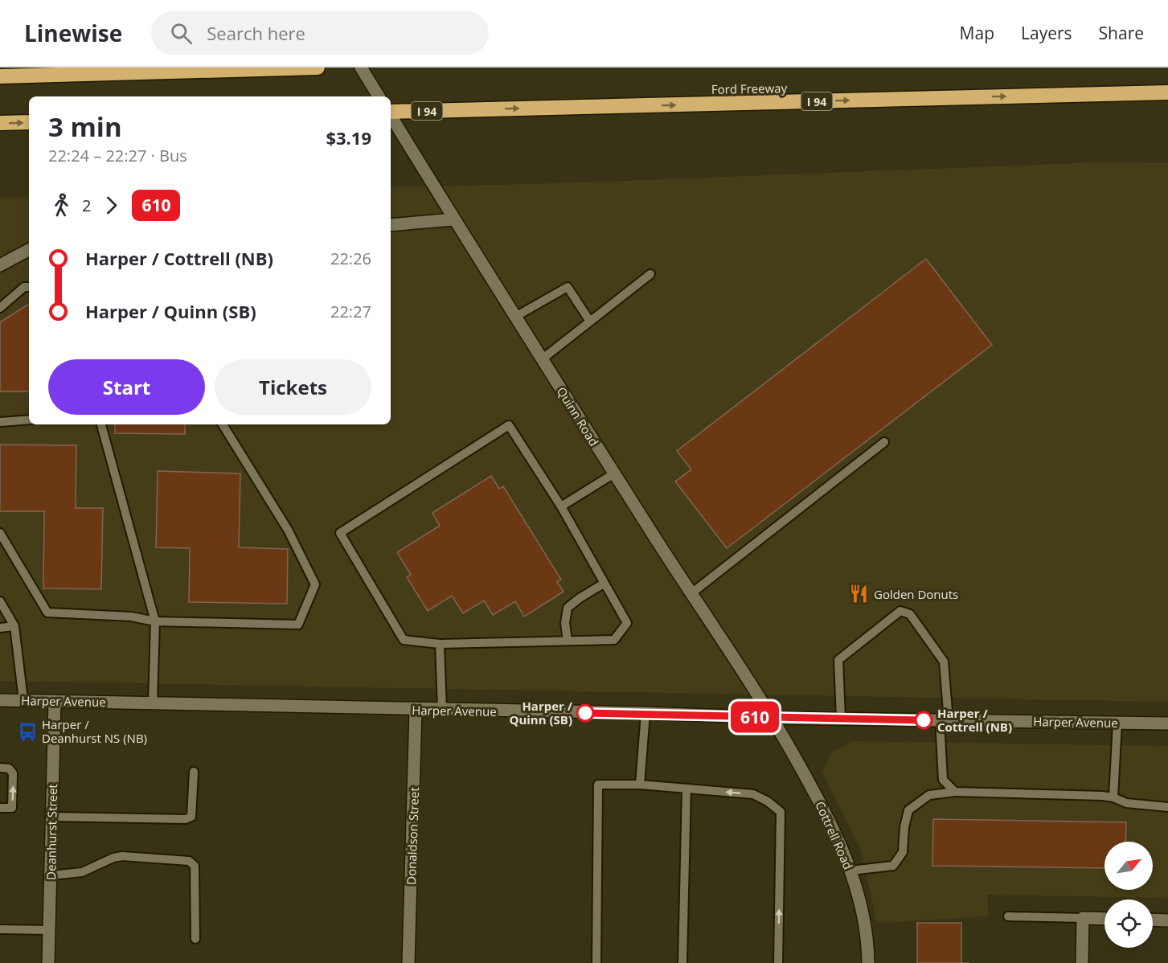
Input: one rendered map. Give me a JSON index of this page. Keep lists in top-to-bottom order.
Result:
{
  "streets": {
    "highway": ["Ford Freeway", "I 94"],
    "street": [
      "Quinn Road",
      "Harper Avenue",
      "Deanhurst Street",
      "Cottrell Road",
      "Donaldson Street"
    ]
  },
  "crossings": [
    ["Quinn Road", "Harper Avenue"],
    ["Quinn Road", "Cottrell Road"],
    ["Harper Avenue", "Deanhurst Street"],
    ["Harper Avenue", "Cottrell Road"],
    ["Harper Avenue", "Donaldson Street"]
  ],
  "one_way": ["Ford Freeway"],
  "places": {
    "restaurant": ["Golden Donuts"],
    "other": ["Harper / Quinn (SB)", "Harper / Cottrell (NB)"],
    "bus stop": ["Harper / Deanhurst NS (NB)"]
  },
  "lines": ["bus line 610"],
  "north": "top right",
  "page": {
    "header": "Linewise",
    "search": "Search here",
    "nav": ["Map", "Layers", "Share"],
    "on_map": "610",
    "heading": ["3 min", "22:24 – 22:27 · Bus", "$3.19"],
    "legs": ["2", "610"],
    "list": [
      {
        "name": "Harper / Cottrell (NB)",
        "value": "22:26"
      },
      {
        "name": "Harper / Quinn (SB)",
        "value": "22:27"
      }
    ],
    "buttons": ["Start", "Tickets"]
  }
}
